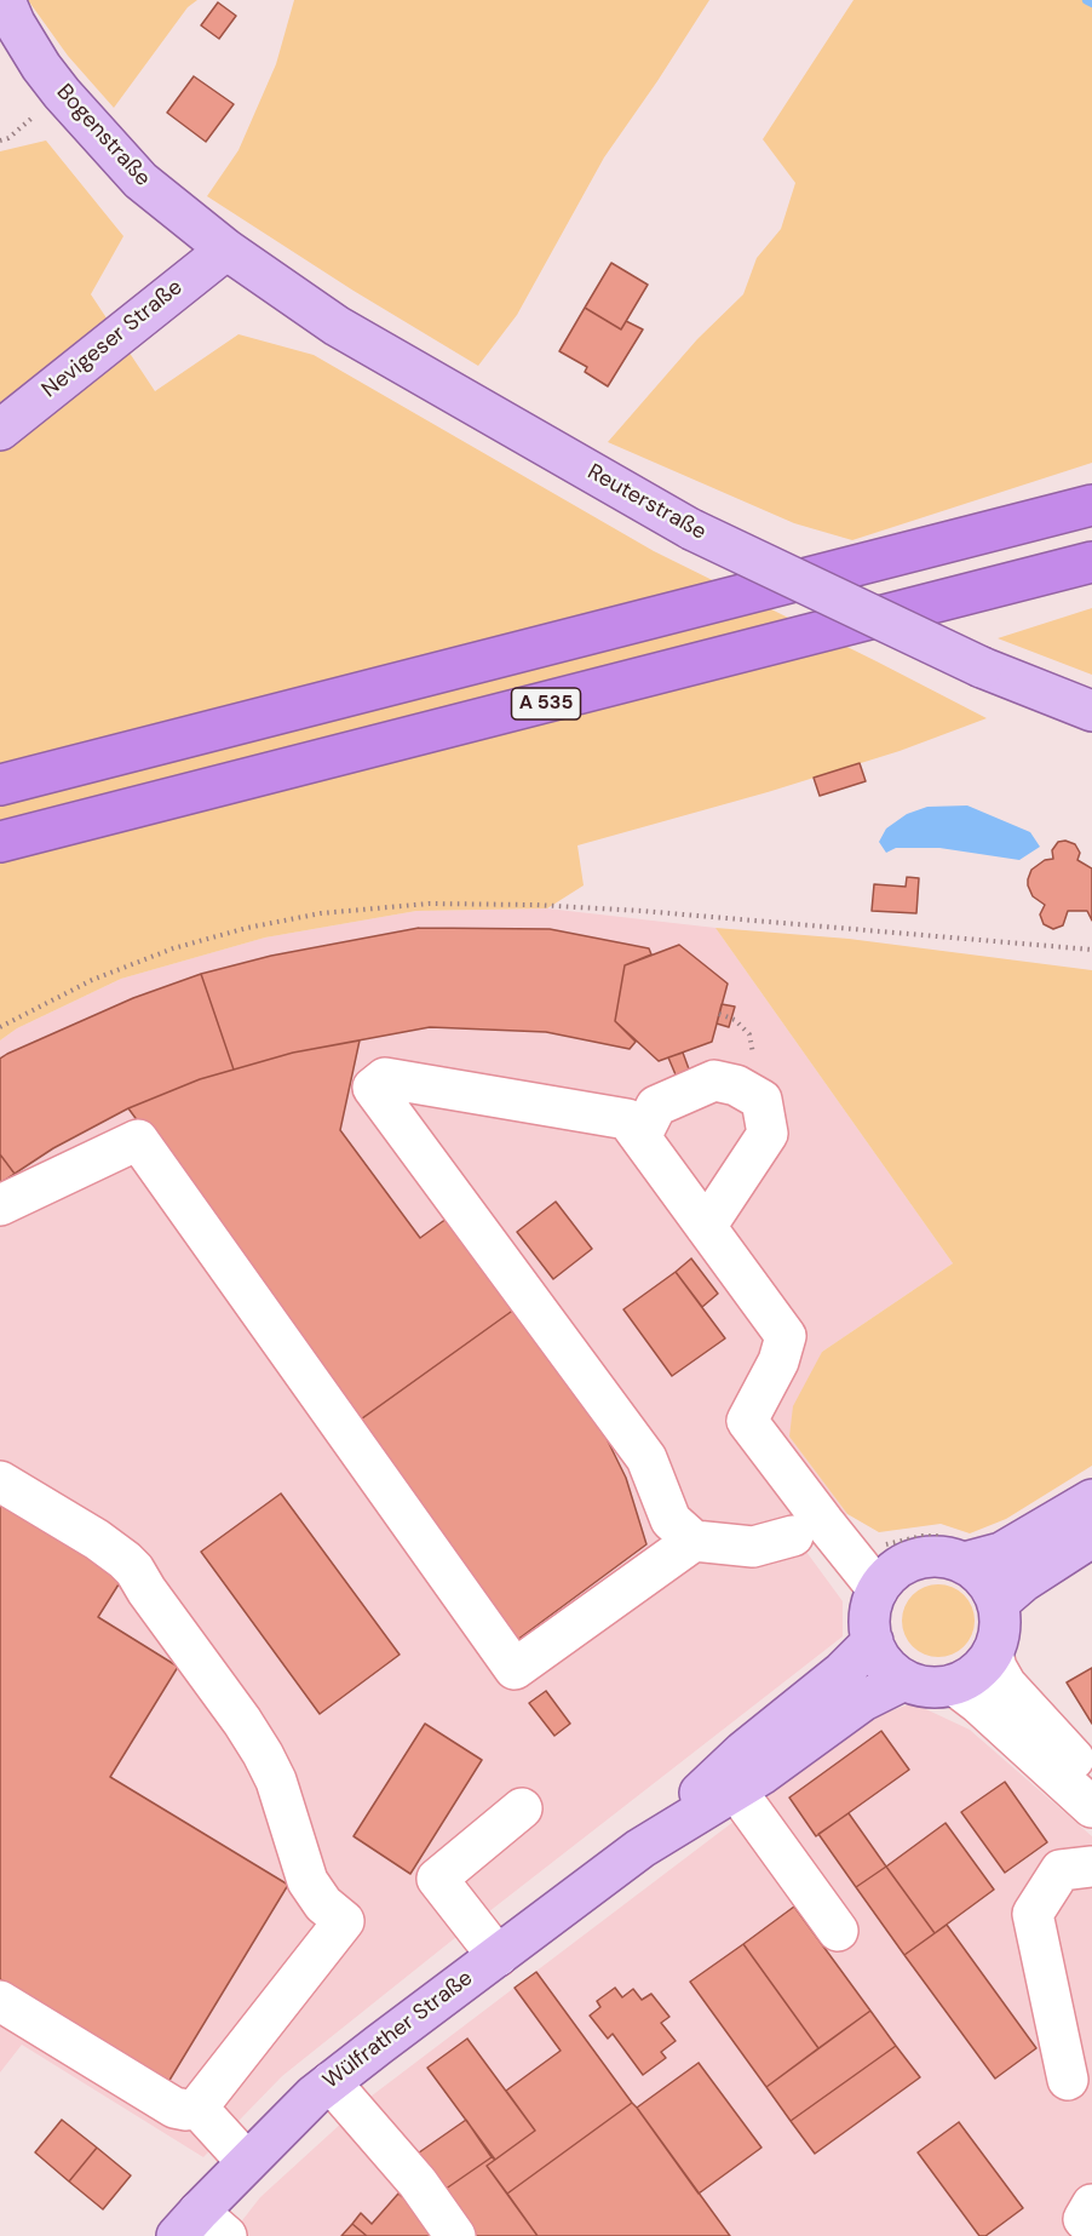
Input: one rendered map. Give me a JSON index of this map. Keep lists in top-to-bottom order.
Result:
{
  "streets": {
    "highway": ["A 535"],
    "main road": [
      "Bogenstraße",
      "Nevigeser Straße",
      "Reuterstraße",
      "Wülfrather Straße"
    ]
  },
  "crossings": [
    ["Bogenstraße", "Nevigeser Straße"],
    ["Bogenstraße", "Reuterstraße"],
    ["Nevigeser Straße", "Reuterstraße"]
  ]
}
